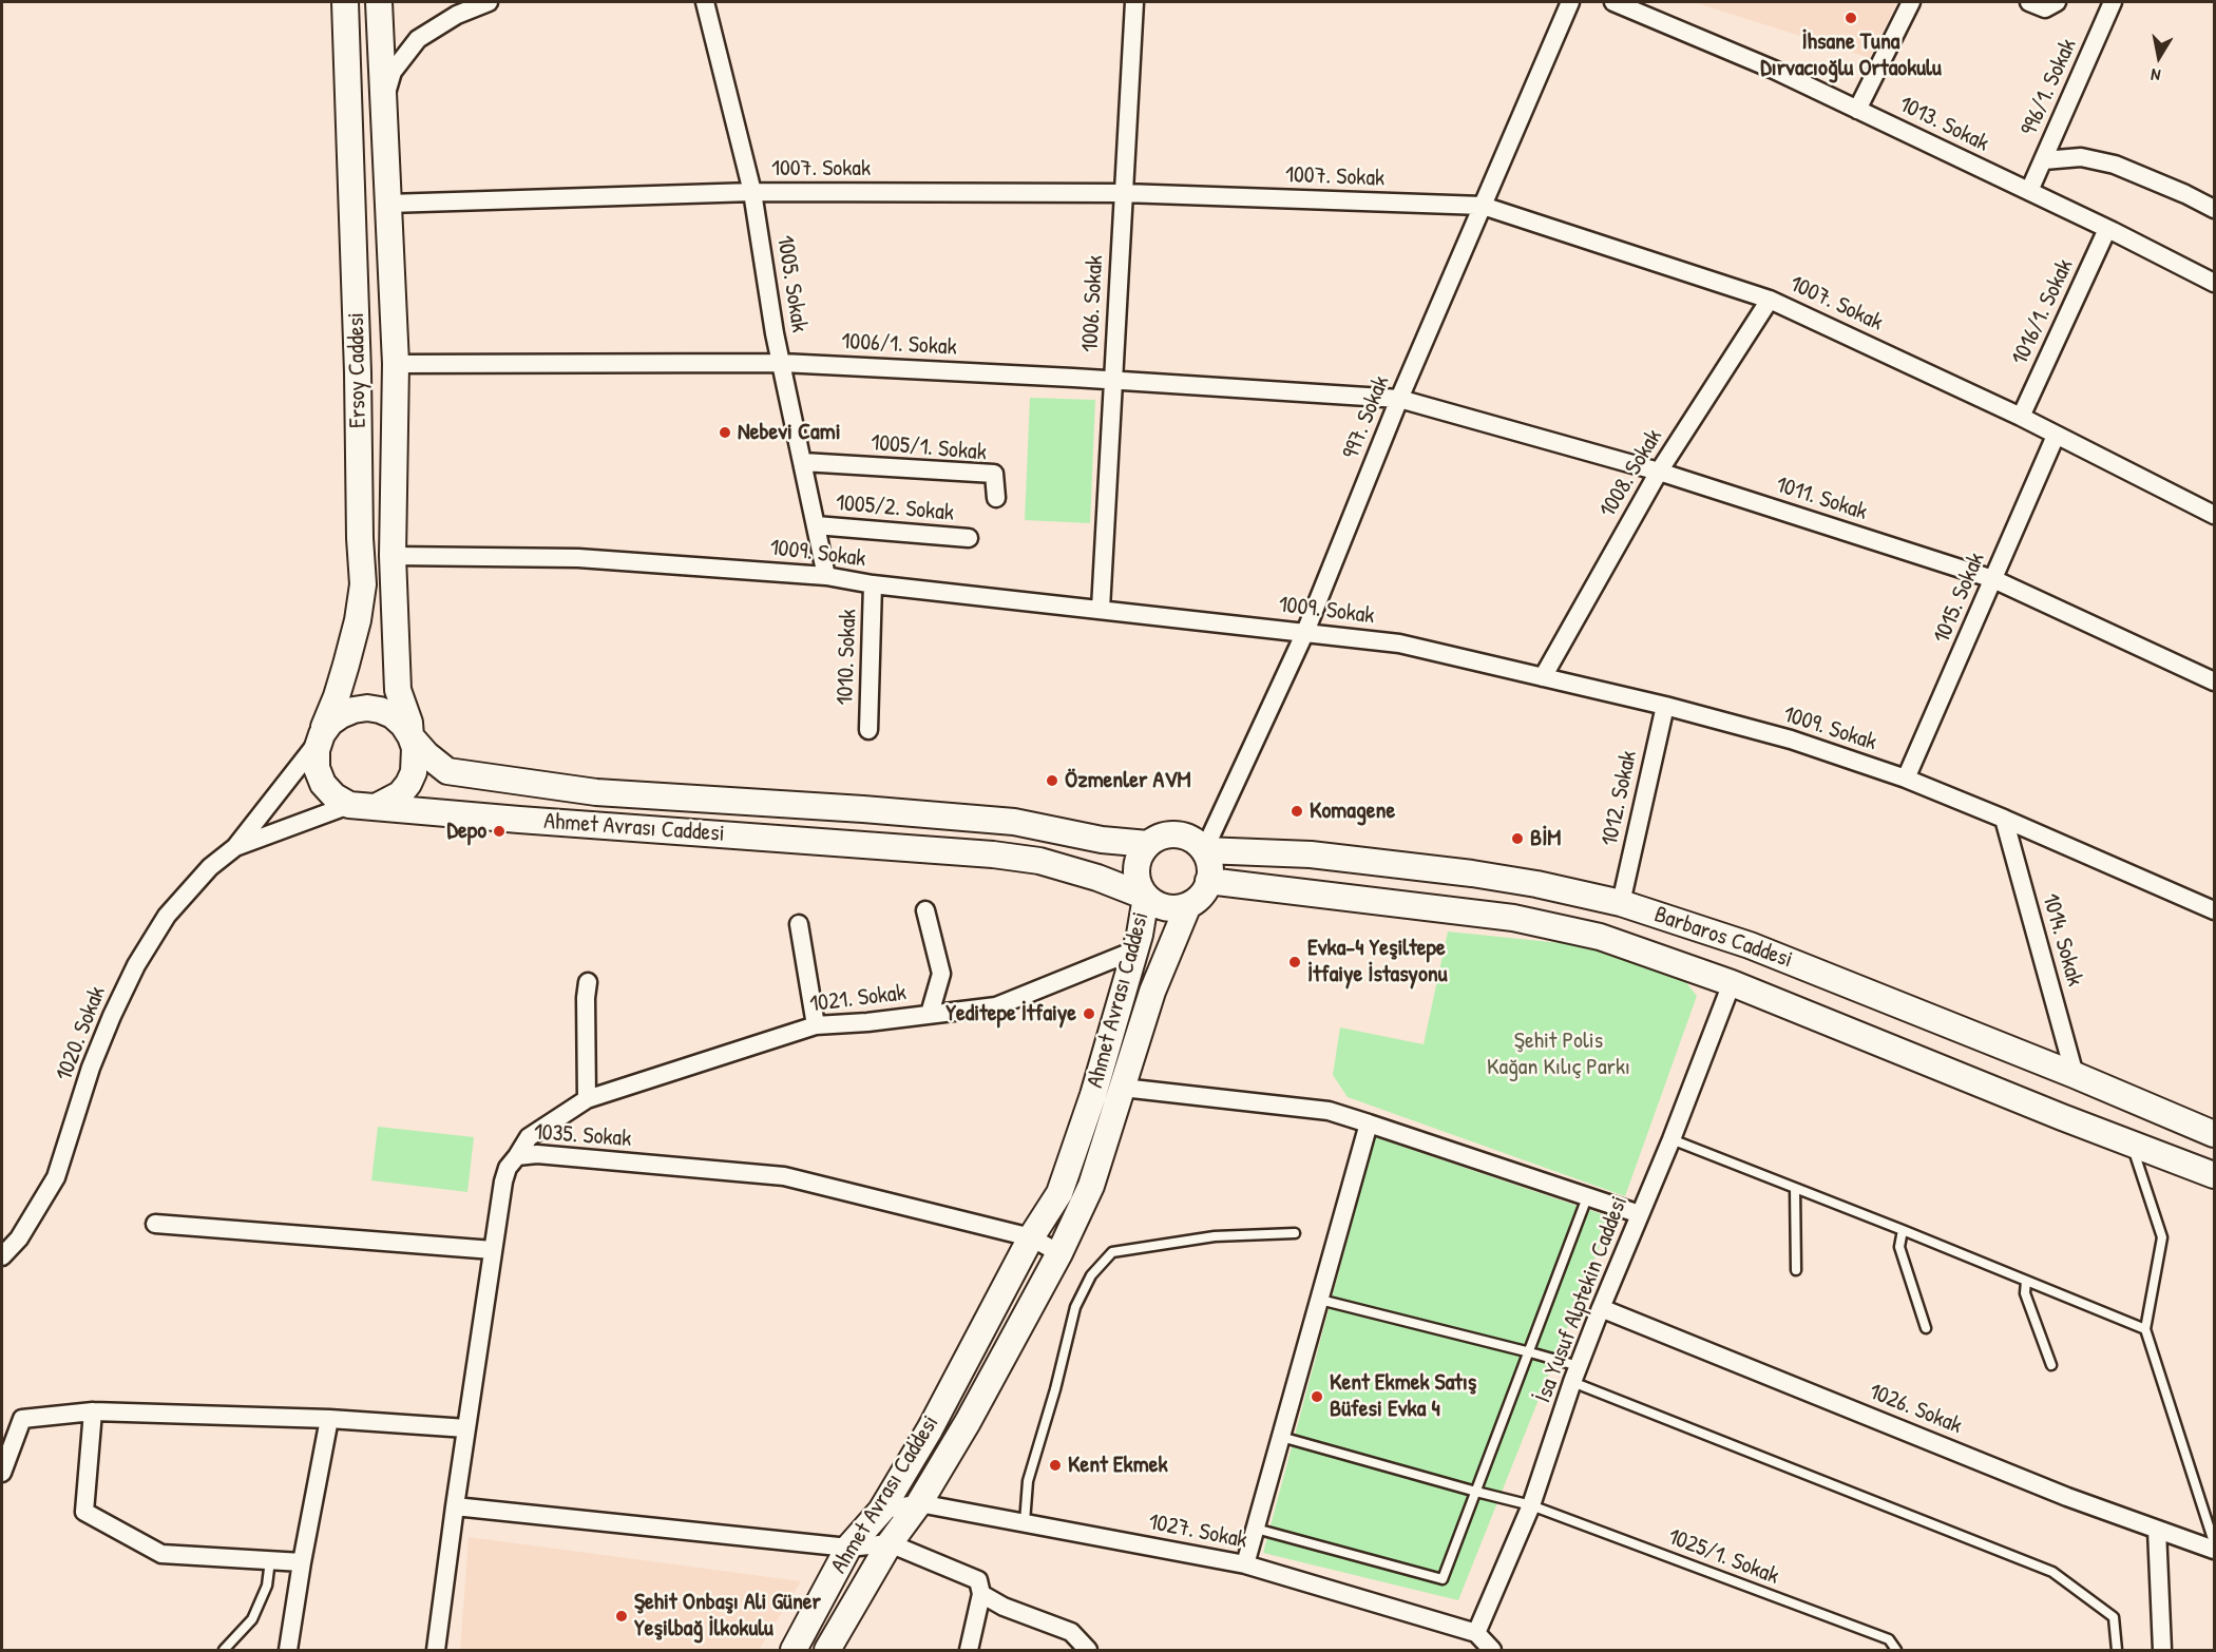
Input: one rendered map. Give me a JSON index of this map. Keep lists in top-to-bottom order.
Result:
{
  "streets": {
    "main road": ["Ersoy Caddesi", "Ahmet Avrası Caddesi", "Barbaros Caddesi"],
    "street": [
      "996/1. Sokak",
      "1013. Sokak",
      "1007. Sokak",
      "1005. Sokak",
      "1006. Sokak",
      "1016/1. Sokak",
      "1006/1. Sokak",
      "997. Sokak",
      "1005/1. Sokak",
      "1008. Sokak",
      "1011. Sokak",
      "1005/2. Sokak",
      "1009. Sokak",
      "1015. Sokak",
      "1010. Sokak",
      "1012. Sokak",
      "1014. Sokak",
      "1021. Sokak",
      "1020. Sokak",
      "1035. Sokak",
      "İsa Yusuf Alptekin Caddesi",
      "1026. Sokak",
      "1027. Sokak"
    ],
    "lane": ["1025/1. Sokak"]
  },
  "crossings": [
    ["996/1. Sokak", "1013. Sokak"],
    ["1013. Sokak", "1016/1. Sokak"],
    ["1007. Sokak", "1005. Sokak"],
    ["1007. Sokak", "1006. Sokak"],
    ["1007. Sokak", "1016/1. Sokak"],
    ["1007. Sokak", "Ersoy Caddesi"],
    ["1007. Sokak", "997. Sokak"],
    ["1007. Sokak", "1008. Sokak"],
    ["1007. Sokak", "1015. Sokak"],
    ["1005. Sokak", "1006/1. Sokak"],
    ["1005. Sokak", "1005/1. Sokak"],
    ["1005. Sokak", "1005/2. Sokak"],
    ["1005. Sokak", "1009. Sokak"],
    ["1006. Sokak", "1006/1. Sokak"],
    ["1006. Sokak", "1009. Sokak"],
    ["1006/1. Sokak", "Ersoy Caddesi"],
    ["1006/1. Sokak", "997. Sokak"],
    ["1006/1. Sokak", "1011. Sokak"],
    ["Ersoy Caddesi", "1009. Sokak"],
    ["Ersoy Caddesi", "Ahmet Avrası Caddesi"],
    ["Ersoy Caddesi", "1020. Sokak"],
    ["997. Sokak", "1011. Sokak"],
    ["997. Sokak", "1009. Sokak"],
    ["997. Sokak", "Ahmet Avrası Caddesi"],
    ["997. Sokak", "Barbaros Caddesi"],
    ["1008. Sokak", "1011. Sokak"],
    ["1008. Sokak", "1009. Sokak"],
    ["1011. Sokak", "1015. Sokak"],
    ["1009. Sokak", "1015. Sokak"],
    ["1009. Sokak", "1010. Sokak"],
    ["1009. Sokak", "1012. Sokak"],
    ["1009. Sokak", "1014. Sokak"],
    ["1012. Sokak", "Barbaros Caddesi"],
    ["Ahmet Avrası Caddesi", "Barbaros Caddesi"],
    ["Ahmet Avrası Caddesi", "1021. Sokak"],
    ["Ahmet Avrası Caddesi", "1020. Sokak"],
    ["Ahmet Avrası Caddesi", "1035. Sokak"],
    ["Ahmet Avrası Caddesi", "1027. Sokak"],
    ["Barbaros Caddesi", "1014. Sokak"],
    ["Barbaros Caddesi", "İsa Yusuf Alptekin Caddesi"],
    ["1021. Sokak", "1035. Sokak"],
    ["İsa Yusuf Alptekin Caddesi", "1026. Sokak"],
    ["İsa Yusuf Alptekin Caddesi", "1027. Sokak"],
    ["İsa Yusuf Alptekin Caddesi", "1025/1. Sokak"]
  ],
  "parks": ["Şehit Polis Kağan Kılıç Parkı"],
  "places": [
    "İhsane Tuna Dırvacıoğlu Ortaokulu",
    "Nebevi Cami",
    "Özmenler AVM",
    "Komagene",
    "Depo",
    "BİM",
    "Evka-4 Yeşiltepe İtfaiye İstasyonu",
    "Yeditepe İtfaiye",
    "Kent Ekmek Satış Büfesi Evka 4",
    "Kent Ekmek",
    "Şehit Onbaşı Ali Güner Yeşilbağ İlkokulu"
  ],
  "north": "bottom"
}
